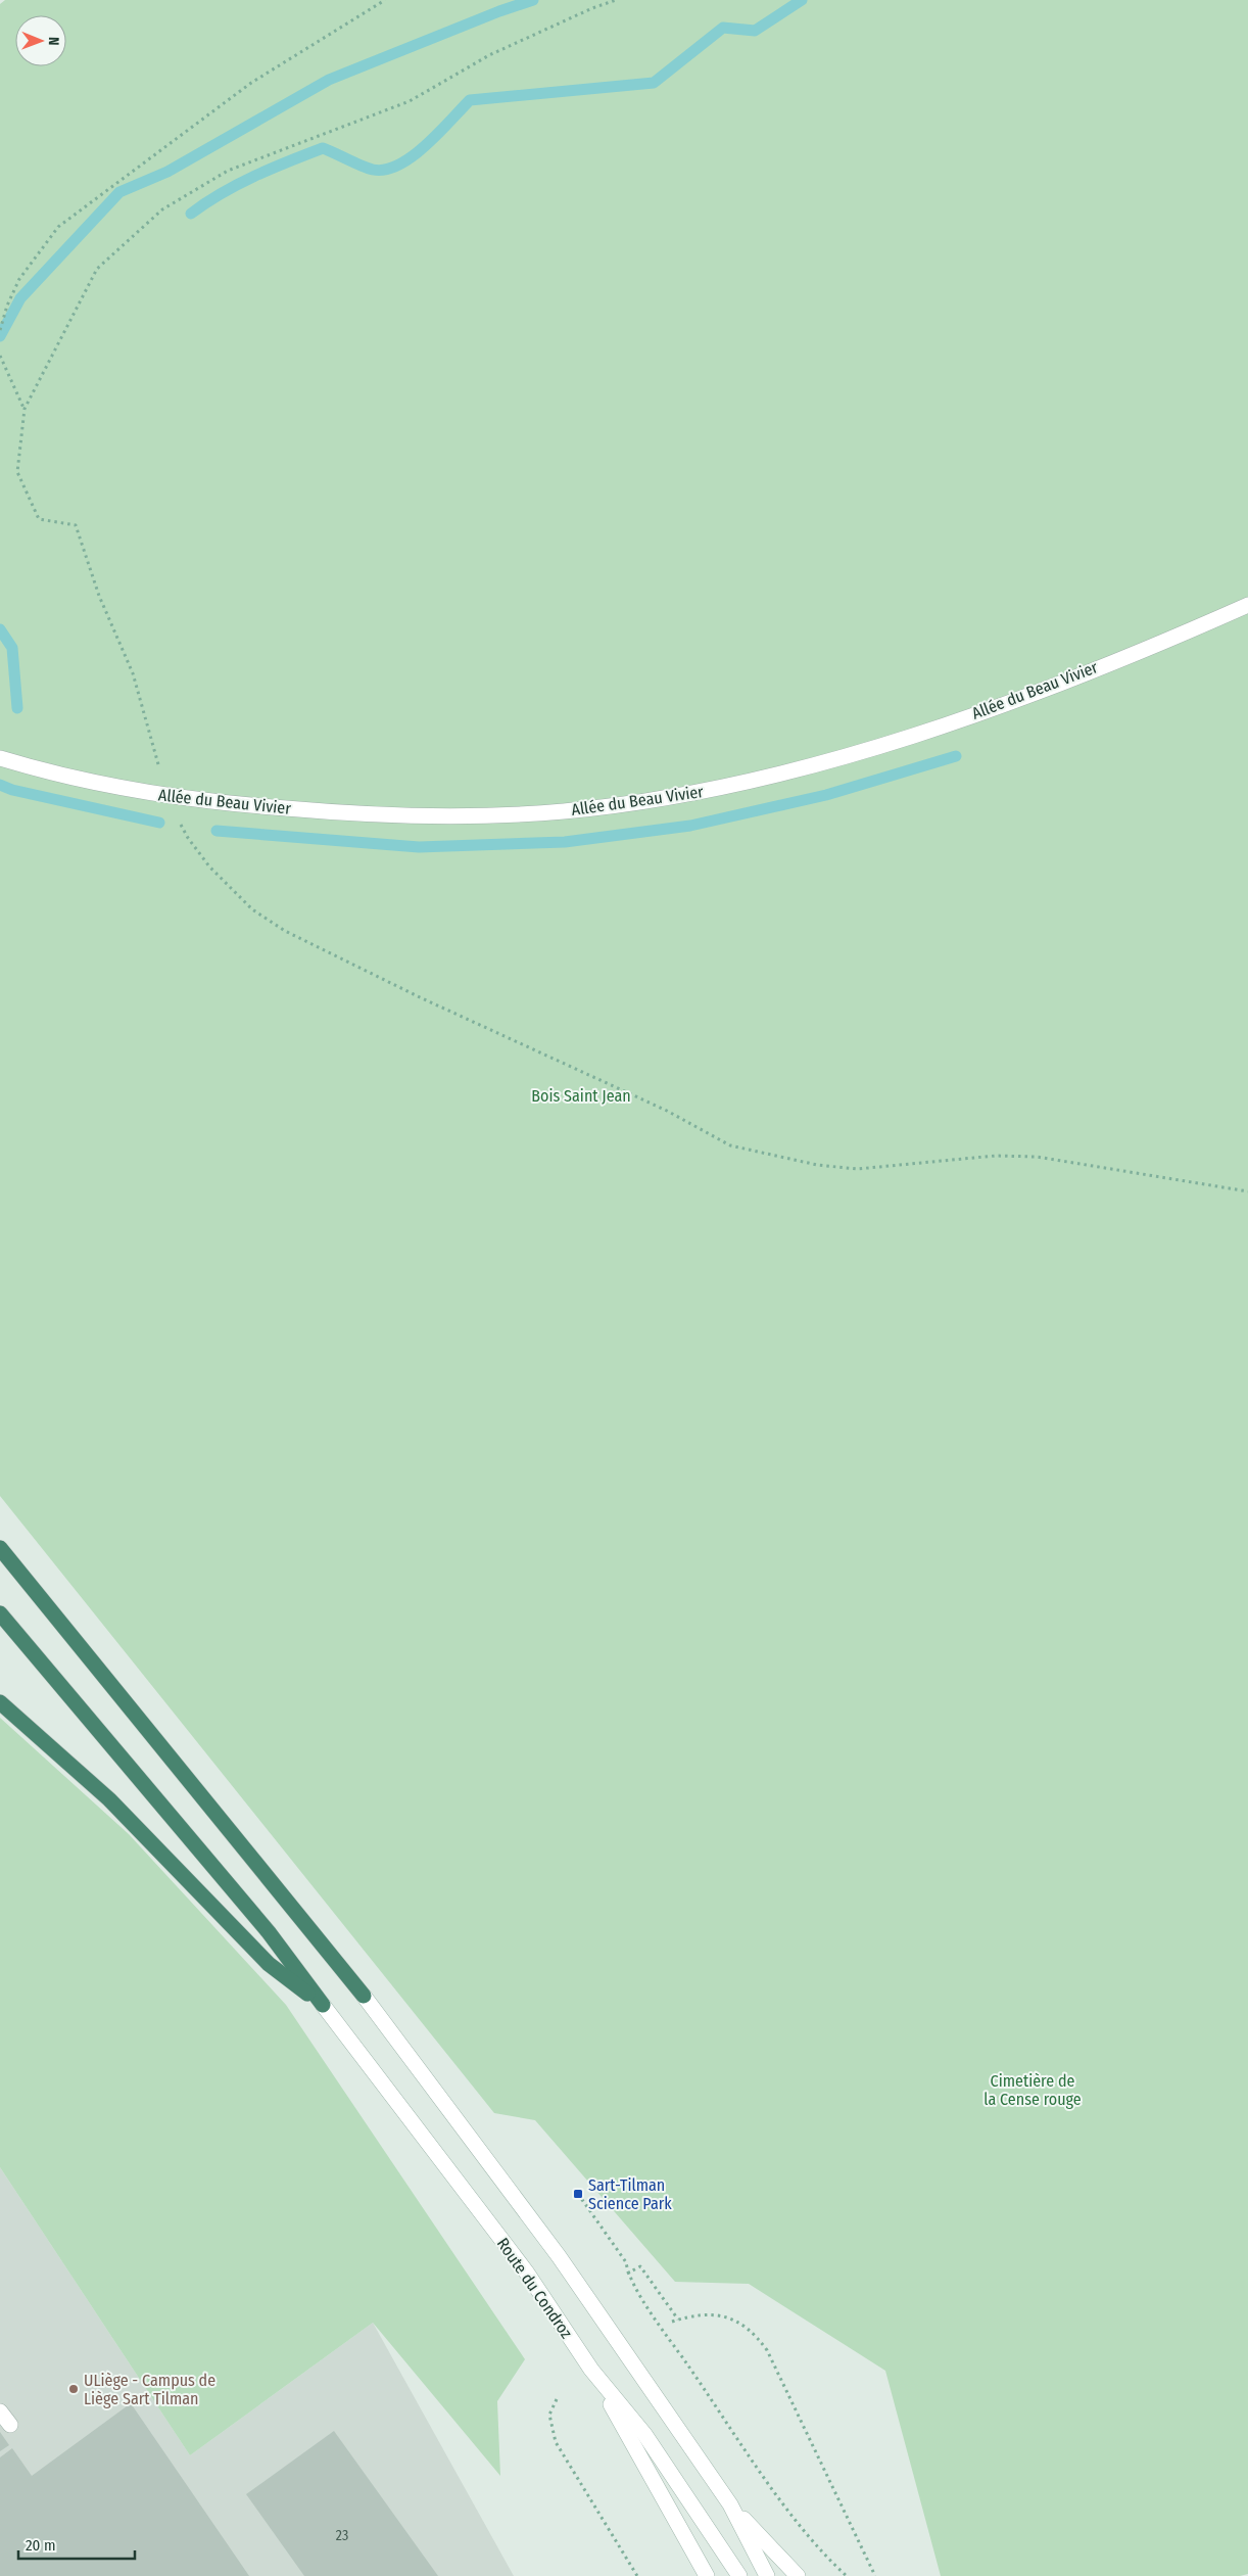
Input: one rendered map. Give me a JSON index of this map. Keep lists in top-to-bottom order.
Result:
{
  "streets": {
    "main road": ["Allée du Beau Vivier", "Route du Condroz"]
  },
  "parks": ["Bois Saint Jean", "Cimetière de la Cense rouge"],
  "places": {
    "transit": ["Sart-Tilman Science Park"],
    "other": ["ULiège - Campus de Liège Sart Tilman"]
  },
  "house_numbers": ["23"],
  "scale_bar": "20 m",
  "north": "right"
}
